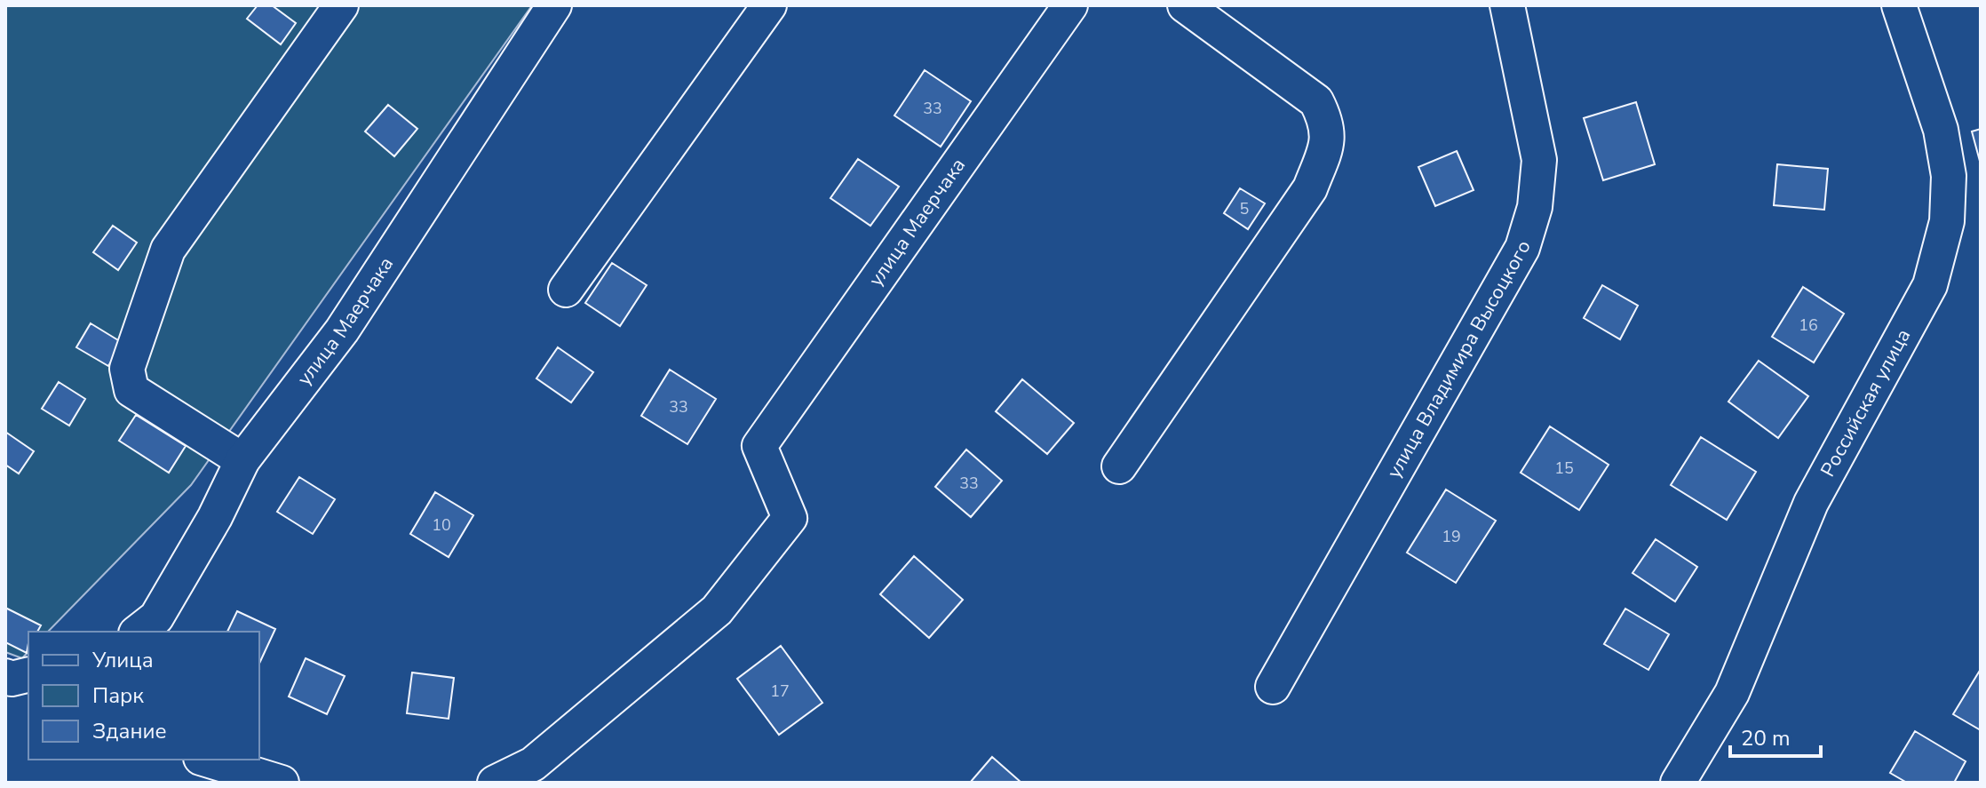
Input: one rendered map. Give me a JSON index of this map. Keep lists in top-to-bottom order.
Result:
{
  "streets": {
    "street": ["улица Маерчака", "улица Владимира Высоцкого", "Российская улица"]
  },
  "house_numbers": [
    "33",
    "5",
    "16",
    "33",
    "15",
    "33",
    "10",
    "19",
    "17"
  ],
  "legend": ["Улица", "Парк", "Здание"],
  "scale_bar": "20 m"
}
